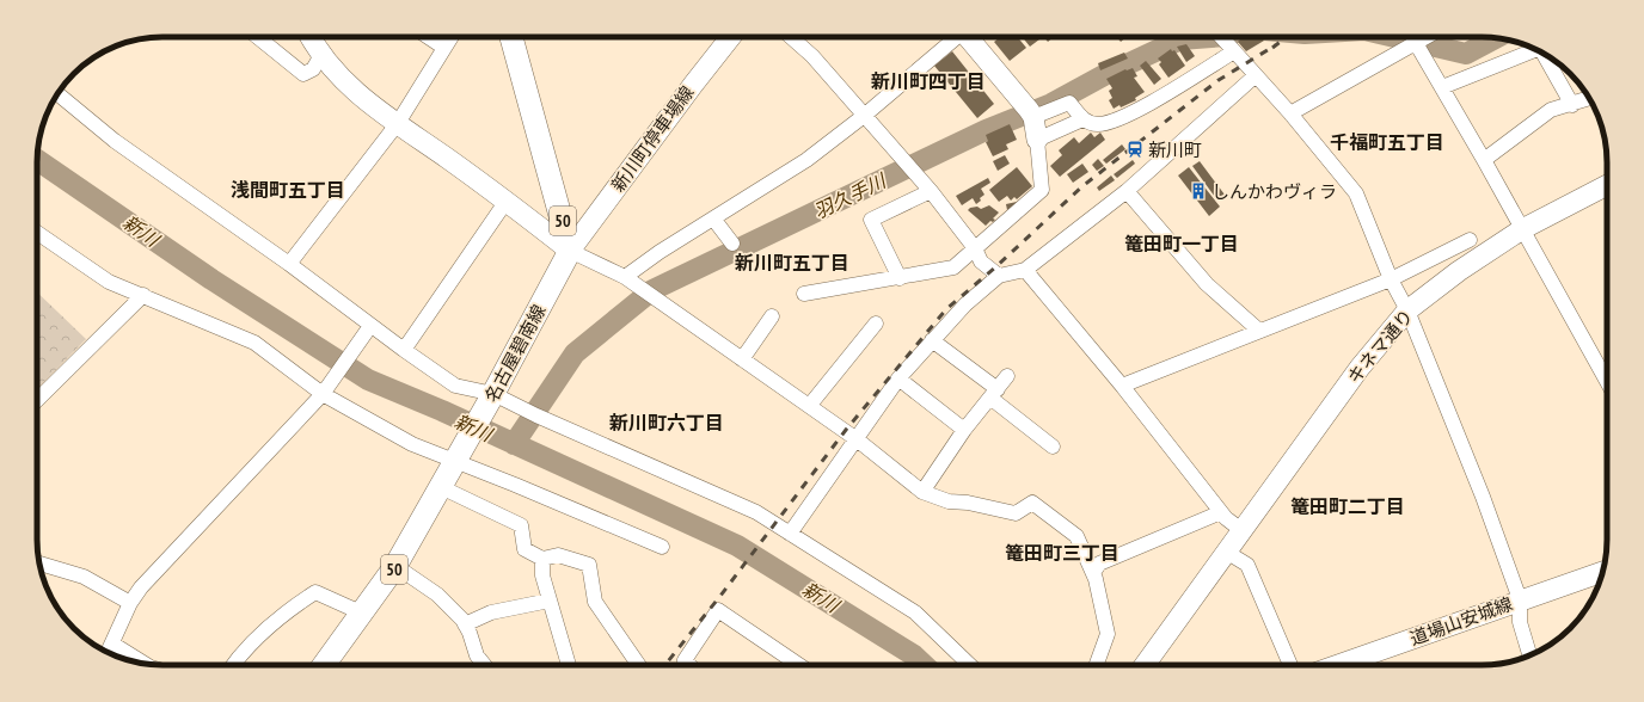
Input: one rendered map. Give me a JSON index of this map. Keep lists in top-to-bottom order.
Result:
{
  "streets": {
    "main road": ["50", "名古屋碧南線"],
    "street": ["新川町停車場線", "キネマ通り", "道場山安城線"]
  },
  "crossings": [
    ["新川町停車場線", "50"],
    ["新川町停車場線", "名古屋碧南線"],
    ["50", "名古屋碧南線"]
  ],
  "districts": [
    "新川町四丁目",
    "千福町五丁目",
    "浅間町五丁目",
    "篭田町一丁目",
    "新川町五丁目",
    "新川町六丁目",
    "篭田町二丁目",
    "篭田町三丁目"
  ],
  "water": ["羽久手川", "新川"],
  "places": {
    "station": ["新川町"],
    "building": ["しんかわヴィラ"]
  }
}
